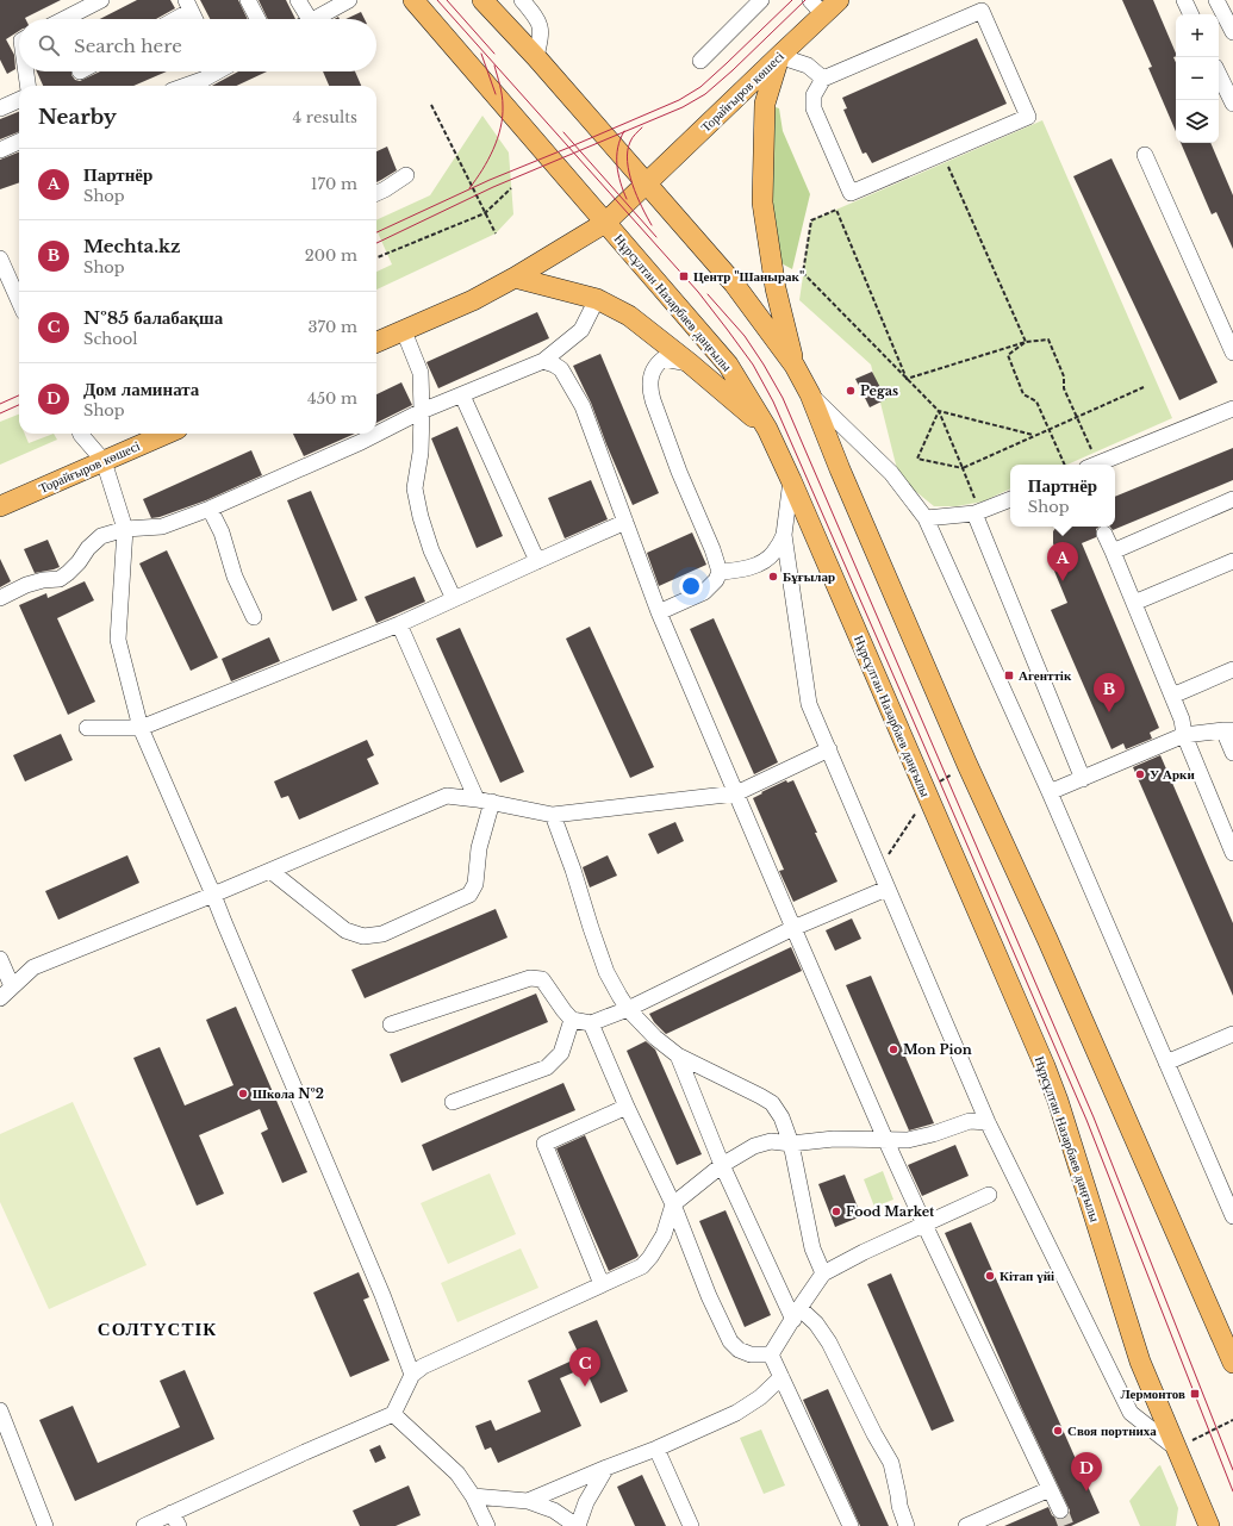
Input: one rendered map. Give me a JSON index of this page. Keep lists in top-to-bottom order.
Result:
{
  "streets": {
    "main road": ["Торайғыров көшесі", "Нұрсұлтан Назарбаев даңғылы"]
  },
  "crossings": [
    ["Торайғыров көшесі", "Нұрсұлтан Назарбаев даңғылы"]
  ],
  "districts": ["СОЛТҮСТІК"],
  "places": {
    "transit": ["Центр \"Шанырак\"", "Агенттік", "Лермонтов"],
    "other": [
      "Pegas",
      "Бұғылар",
      "У Арки",
      "Mon Pion",
      "Школа №2",
      "Food Market",
      "Кітап үйі",
      "Своя портниха"
    ]
  },
  "page": {
    "map_buttons": ["+", "−"],
    "search": "Search here",
    "heading": ["Nearby", "4 results"],
    "list": [
      {
        "mark": "A",
        "name": "Партнёр",
        "note": "Shop",
        "value": "170 m"
      },
      {
        "mark": "B",
        "name": "Mechta.kz",
        "note": "Shop",
        "value": "200 m"
      },
      {
        "mark": "C",
        "name": "№85 балабақша",
        "note": "School",
        "value": "370 m"
      },
      {
        "mark": "D",
        "name": "Дом ламината",
        "note": "Shop",
        "value": "450 m"
      }
    ],
    "popup": ["Партнёр", "Shop"],
    "pins": [
      "A",
      "B",
      "C",
      "D"
    ]
  }
}
